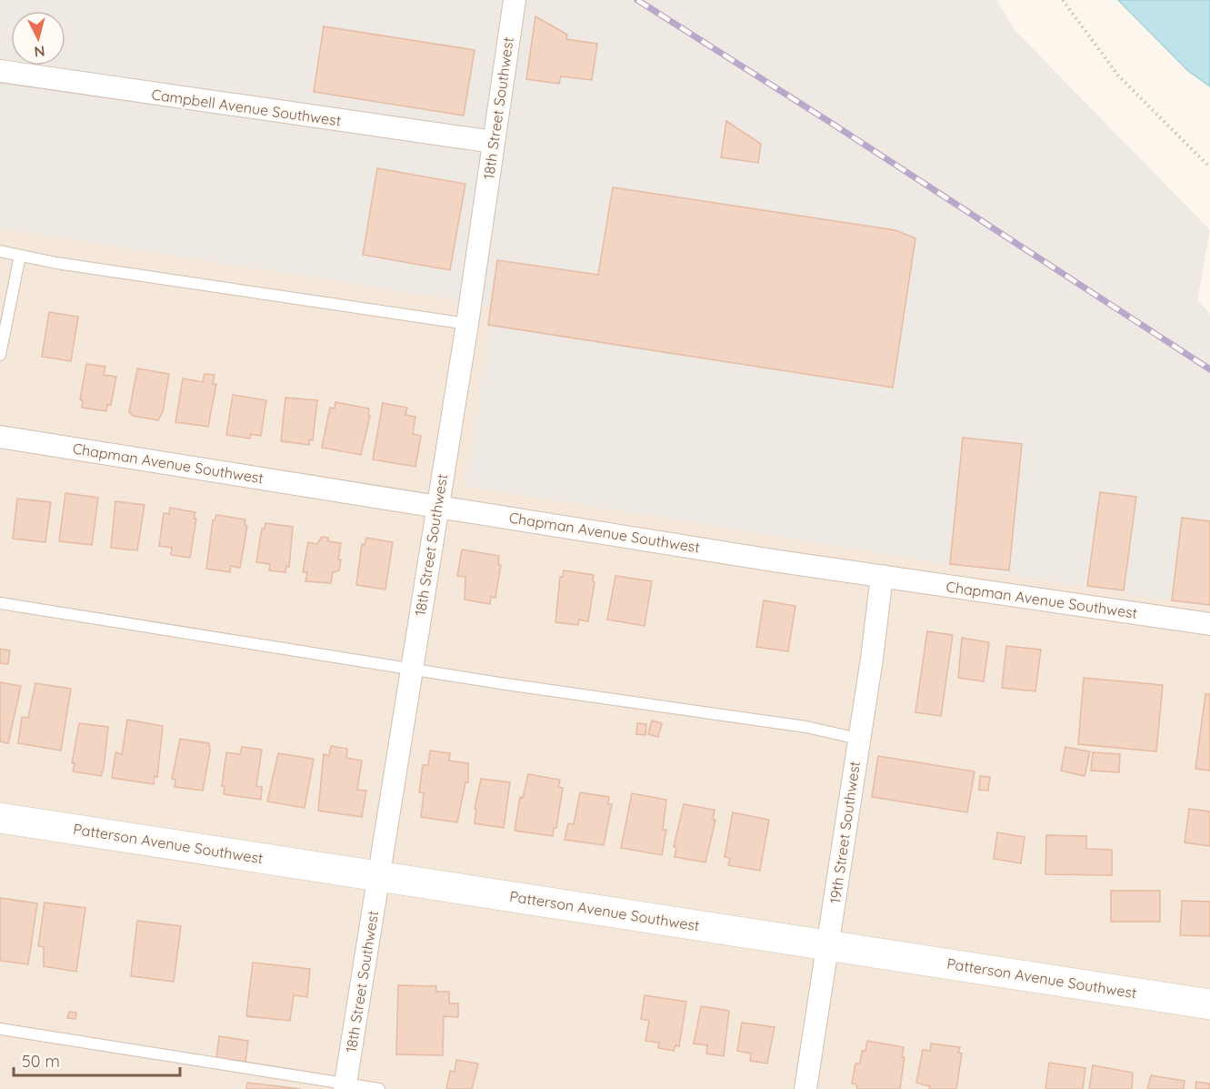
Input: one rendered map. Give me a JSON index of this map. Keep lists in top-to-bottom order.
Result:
{
  "streets": {
    "main road": ["Patterson Avenue Southwest"],
    "street": [
      "Campbell Avenue Southwest",
      "18th Street Southwest",
      "Chapman Avenue Southwest",
      "19th Street Southwest"
    ]
  },
  "crossings": [
    ["Campbell Avenue Southwest", "18th Street Southwest"],
    ["18th Street Southwest", "Chapman Avenue Southwest"],
    ["18th Street Southwest", "Patterson Avenue Southwest"],
    ["Chapman Avenue Southwest", "19th Street Southwest"],
    ["19th Street Southwest", "Patterson Avenue Southwest"]
  ],
  "scale_bar": "50 m",
  "north": "bottom"
}
